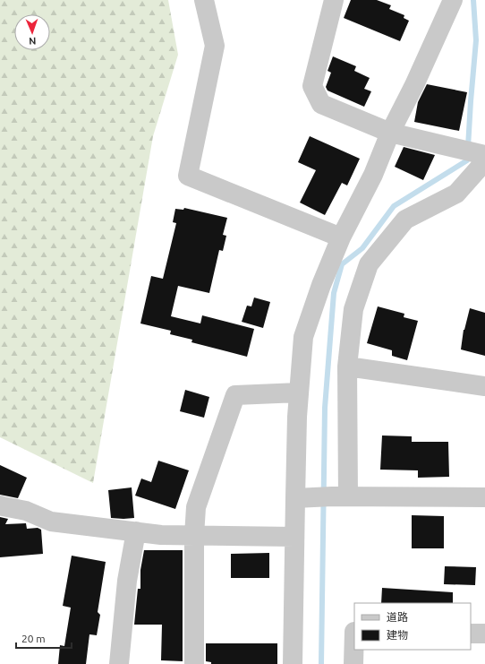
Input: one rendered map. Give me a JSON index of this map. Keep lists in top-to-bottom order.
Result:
{
  "legend": ["道路", "建物"],
  "scale_bar": "20 m",
  "north": "bottom"
}
